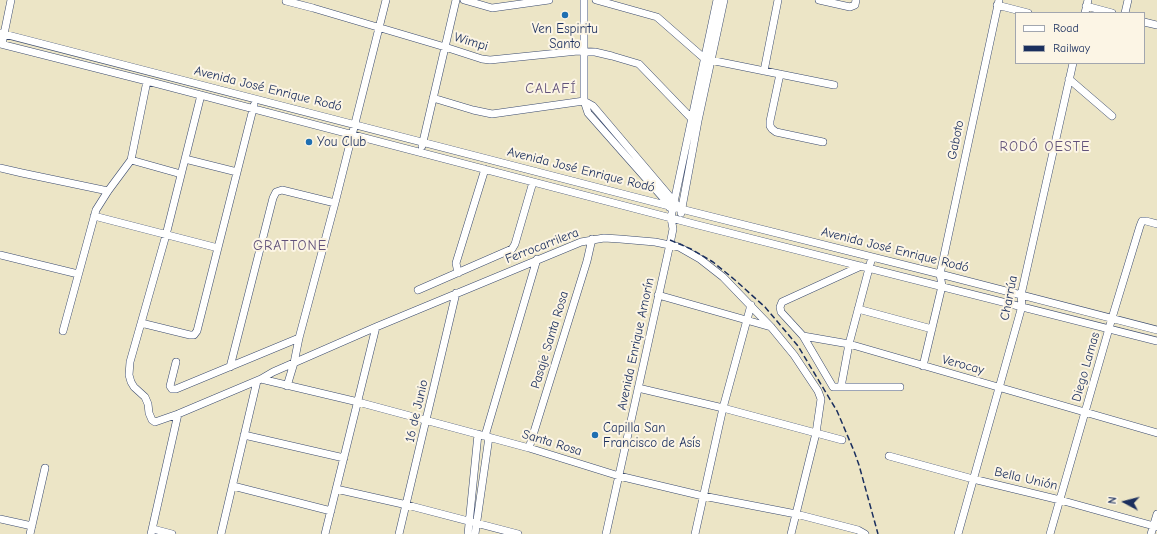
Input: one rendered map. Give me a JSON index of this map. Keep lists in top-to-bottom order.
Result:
{
  "streets": {
    "street": [
      "Wimpi",
      "Avenida José Enrique Rodó",
      "Gaboto",
      "Ferrocarrilera",
      "Charrúa",
      "Pasaje Santa Rosa",
      "Avenida Enrique Amorín",
      "Verocay",
      "Diego Lamas",
      "16 de Junio",
      "Santa Rosa",
      "Bella Unión"
    ]
  },
  "crossings": [
    ["Wimpi", "Avenida Enrique Amorín"],
    ["Avenida José Enrique Rodó", "Gaboto"],
    ["Avenida José Enrique Rodó", "Charrúa"],
    ["Avenida José Enrique Rodó", "Avenida Enrique Amorín"],
    ["Avenida José Enrique Rodó", "Diego Lamas"],
    ["Ferrocarrilera", "Pasaje Santa Rosa"],
    ["Ferrocarrilera", "Avenida Enrique Amorín"],
    ["Ferrocarrilera", "16 de Junio"],
    ["Ferrocarrilera", "Santa Rosa"],
    ["Charrúa", "Verocay"],
    ["Charrúa", "Bella Unión"],
    ["Pasaje Santa Rosa", "Santa Rosa"],
    ["Avenida Enrique Amorín", "Santa Rosa"],
    ["Verocay", "Diego Lamas"],
    ["Diego Lamas", "Bella Unión"],
    ["16 de Junio", "Santa Rosa"]
  ],
  "districts": ["CALAFÍ", "RODÓ OESTE", "GRATTONE"],
  "places": ["Ven Espiritu Santo", "You Club", "Capilla San Francisco de Asís"],
  "legend": ["Road", "Railway"],
  "north": "left"
}
